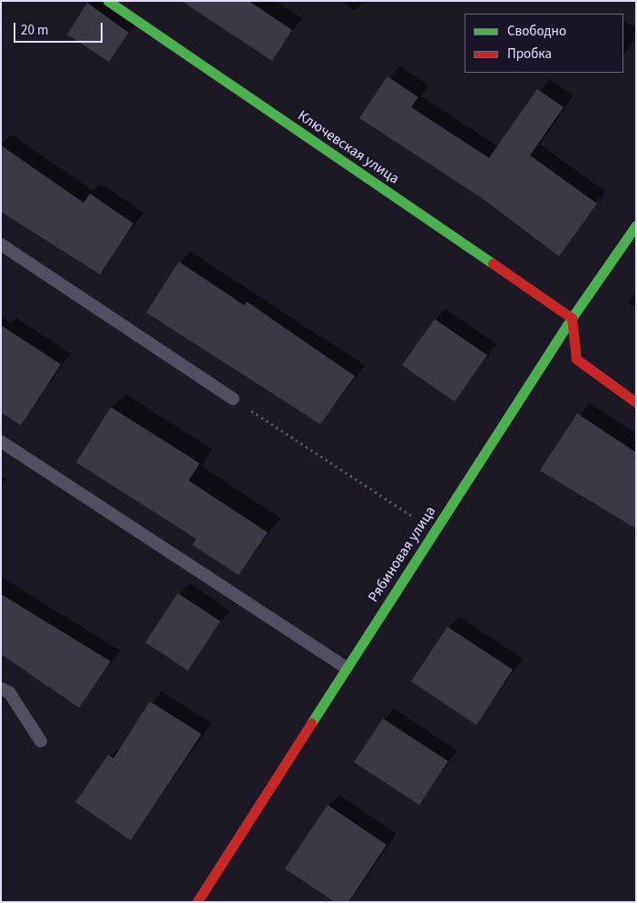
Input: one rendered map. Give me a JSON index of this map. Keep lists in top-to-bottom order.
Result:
{
  "streets": {
    "street": ["Ключевская улица", "Рябиновая улица"]
  },
  "crossings": [
    ["Ключевская улица", "Рябиновая улица"]
  ],
  "legend": ["Свободно", "Пробка"],
  "scale_bar": "20 m"
}
